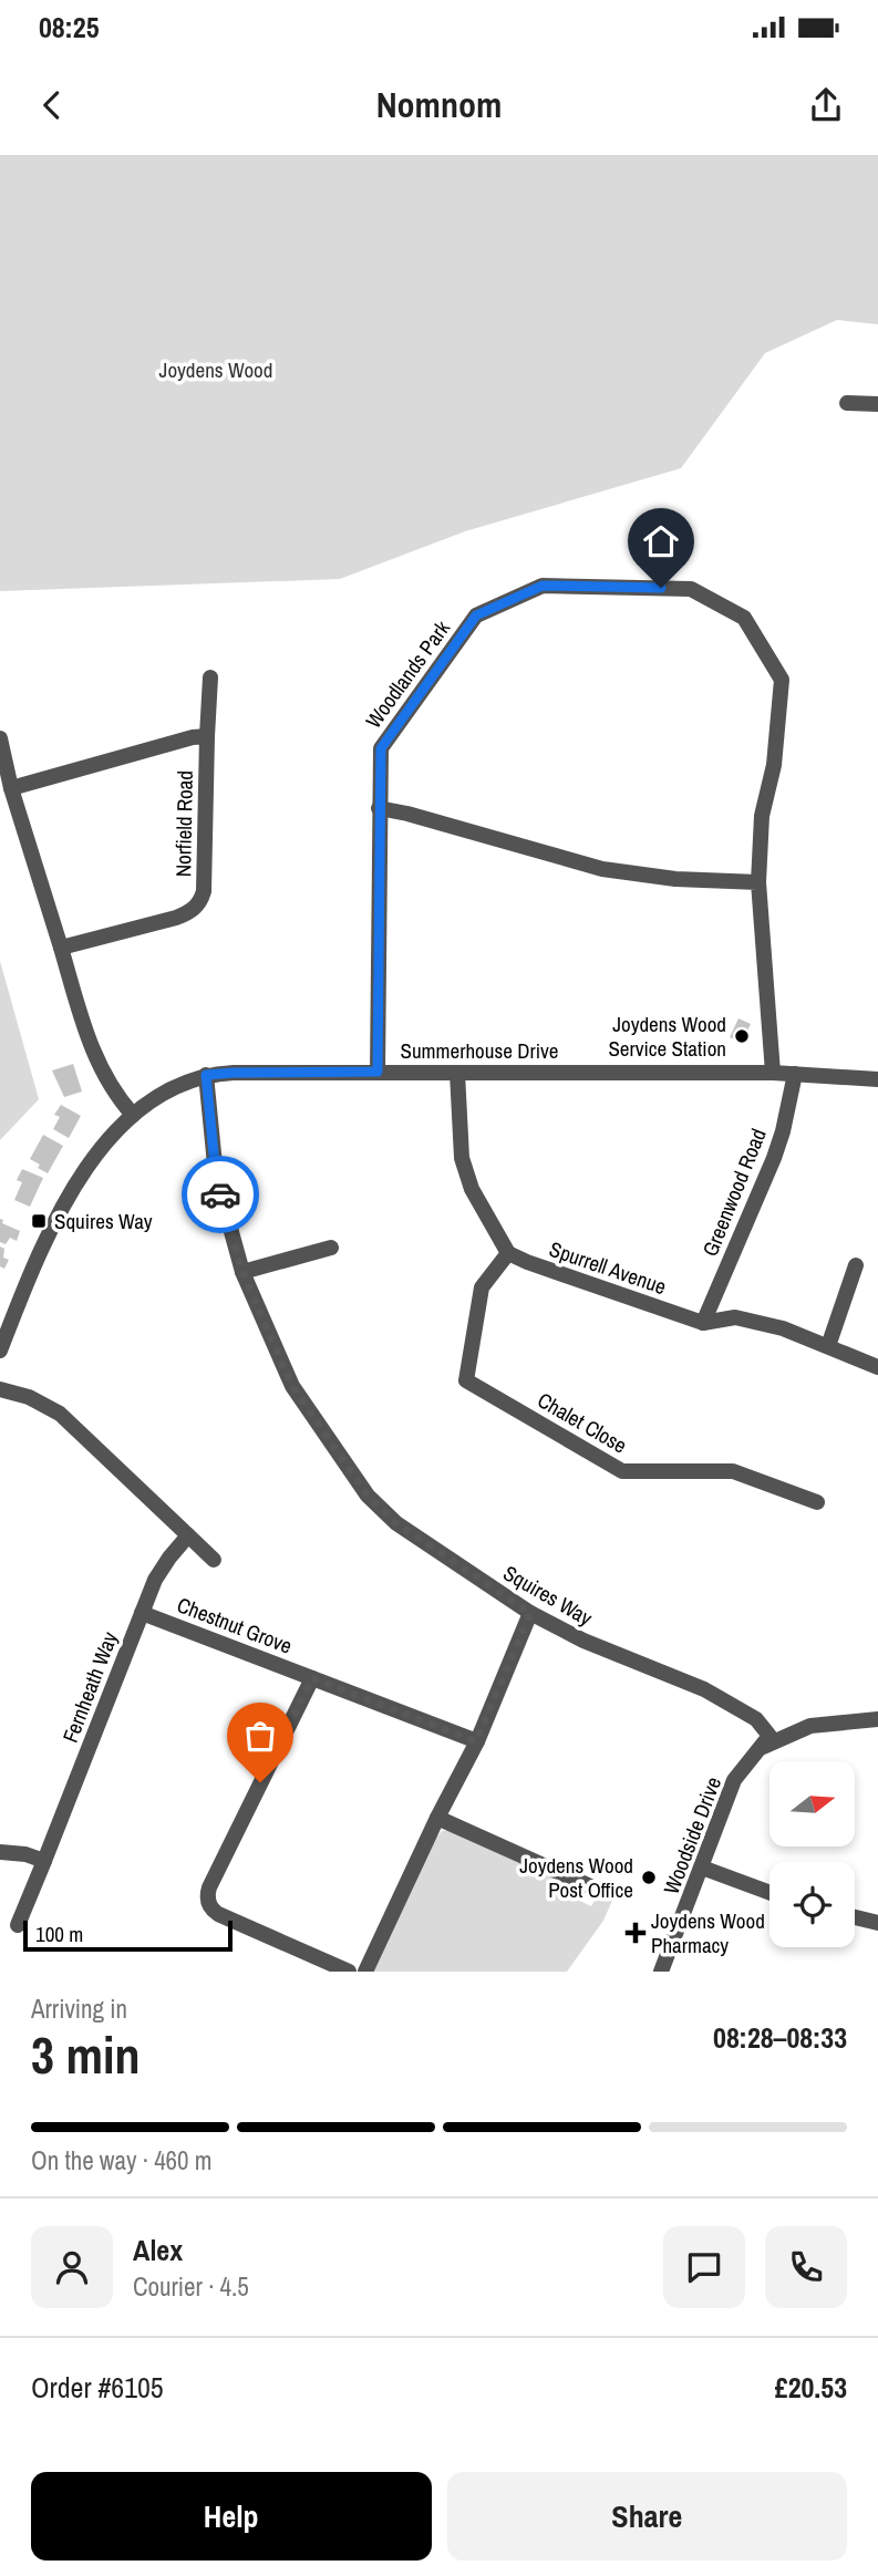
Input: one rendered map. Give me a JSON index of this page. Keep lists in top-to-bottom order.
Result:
{
  "streets": {
    "street": [
      "Woodlands Park",
      "Norfield Road",
      "Summerhouse Drive",
      "Greenwood Road",
      "Spurrell Avenue",
      "Chalet Close",
      "Squires Way",
      "Chestnut Grove",
      "Fernheath Way",
      "Woodside Drive"
    ]
  },
  "crossings": [
    ["Woodlands Park", "Summerhouse Drive"],
    ["Summerhouse Drive", "Greenwood Road"],
    ["Summerhouse Drive", "Squires Way"],
    ["Greenwood Road", "Spurrell Avenue"],
    ["Spurrell Avenue", "Chalet Close"],
    ["Squires Way", "Woodside Drive"],
    ["Chestnut Grove", "Fernheath Way"]
  ],
  "parks": ["Joydens Wood"],
  "places": {
    "other": ["Joydens Wood Service Station", "Joydens Wood Post Office"],
    "transit": ["Squires Way"],
    "health": ["Joydens Wood Pharmacy"]
  },
  "scale_bar": "100 m",
  "north": "right",
  "page": {
    "status": "08:25",
    "header": "Nomnom",
    "scale": "100 m",
    "heading": ["3 min", "Arriving in", "08:28–08:33"],
    "panel": [
      "Alex",
      "Courier · 4.5",
      "Order #6105",
      "£20.53"
    ],
    "bar": "On the way · 460 m",
    "buttons": ["Help", "Share"]
  }
}
